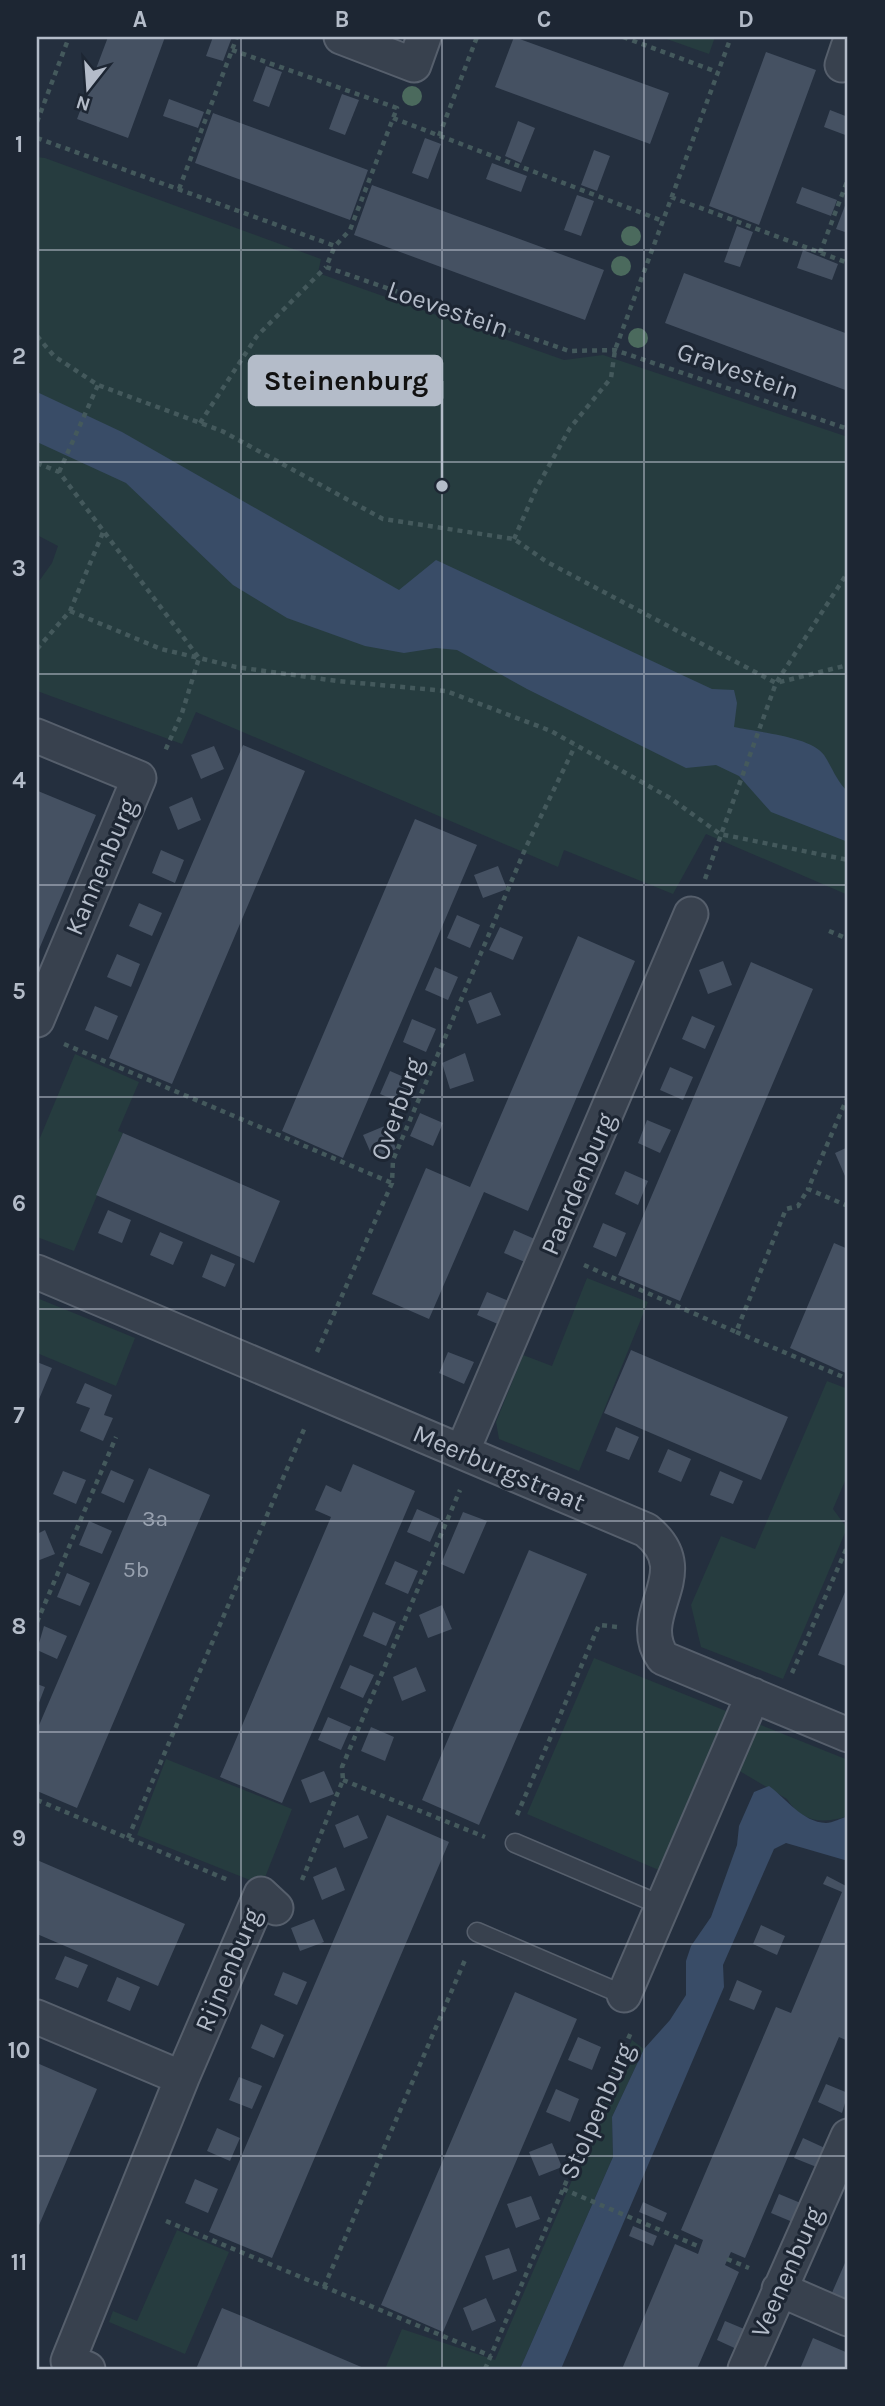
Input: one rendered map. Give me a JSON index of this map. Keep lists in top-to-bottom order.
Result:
{
  "streets": {
    "street": [
      "Kannenburg",
      "Paardenburg",
      "Meerburgstraat",
      "Rijnenburg",
      "Veenenburg"
    ],
    "path": [
      "Loevestein",
      "Gravestein",
      "Overburg",
      "Stolpenburg"
    ]
  },
  "crossings": [
    ["Loevestein", "Gravestein"],
    ["Overburg", "Meerburgstraat"],
    ["Paardenburg", "Meerburgstraat"],
    ["Paardenburg", "Rijnenburg"],
    ["Meerburgstraat", "Rijnenburg"]
  ],
  "places": ["Steinenburg"],
  "house_numbers": ["3a", "5b"],
  "north": "bottom",
  "grid": {
    "columns": [
      "A",
      "B",
      "C",
      "D"
    ],
    "rows": [
      "1",
      "2",
      "3",
      "4",
      "5",
      "6",
      "7",
      "8",
      "9",
      "10",
      "11"
    ]
  }
}
